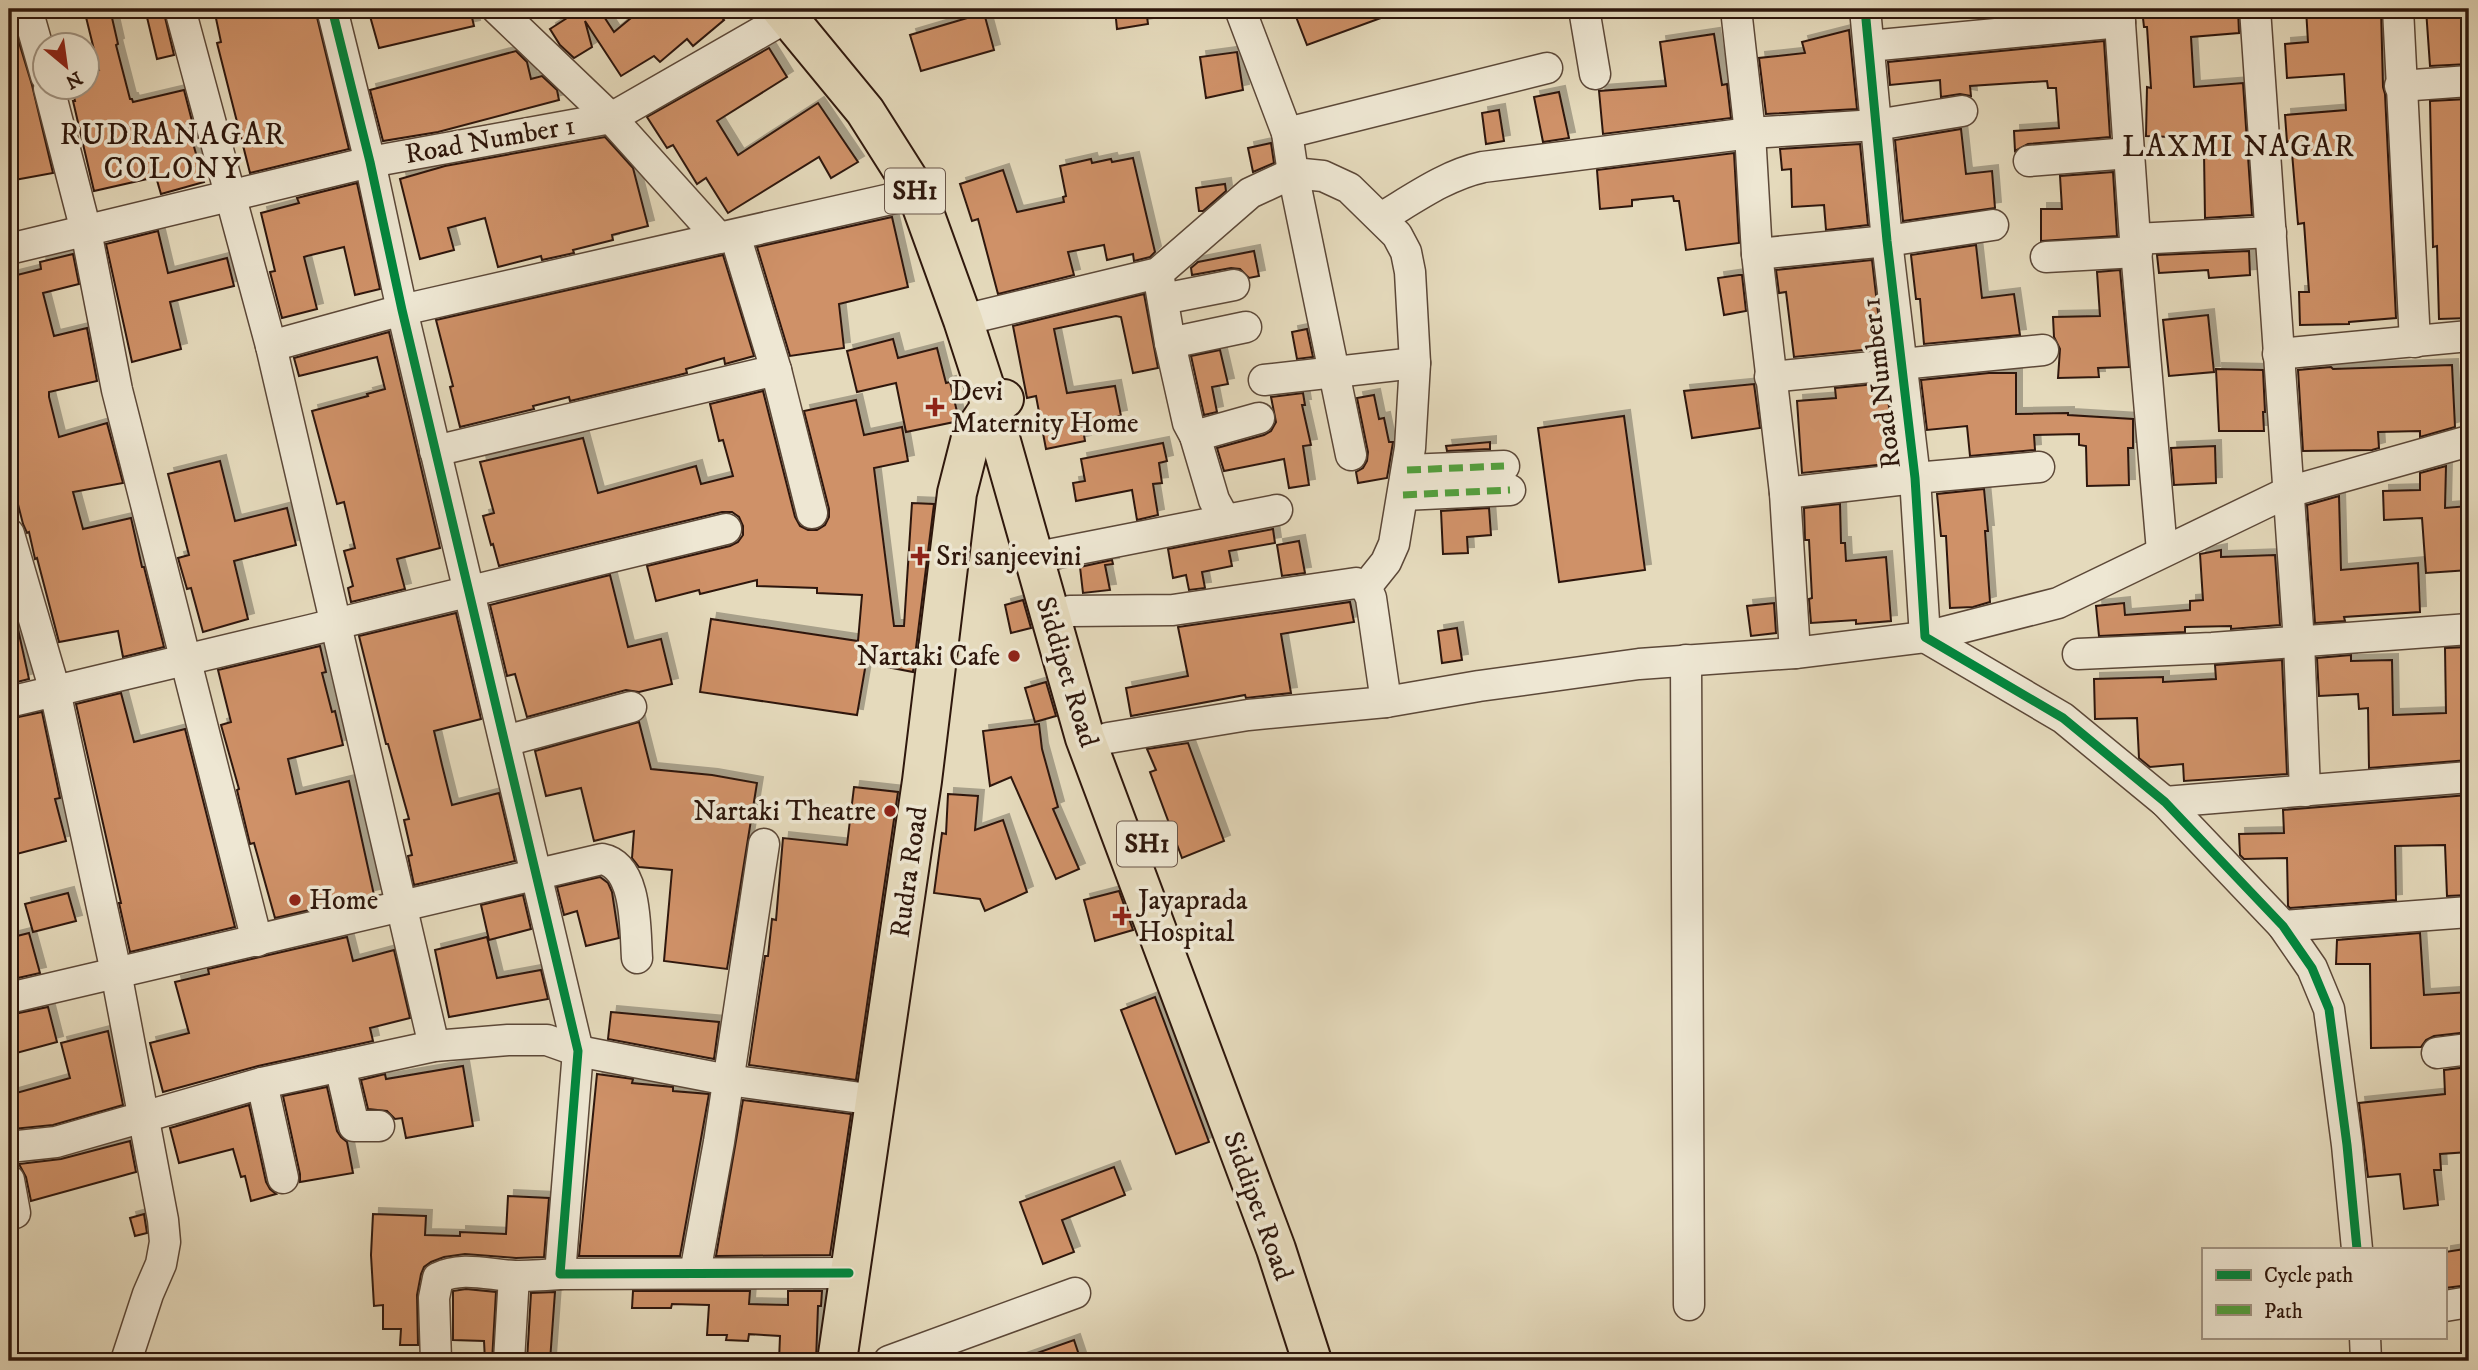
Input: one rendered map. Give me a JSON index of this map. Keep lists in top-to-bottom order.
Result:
{
  "streets": {
    "main road": ["SH1", "Siddipet Road", "Rudra Road"],
    "street": ["Road Number 1"]
  },
  "crossings": [
    ["Road Number 1", "Siddipet Road"],
    ["Siddipet Road", "Rudra Road"]
  ],
  "districts": ["RUDRANAGAR COLONY", "LAXMI NAGAR"],
  "places": {
    "health": ["Devi Maternity Home", "Sri sanjeevini", "Jayaprada Hospital"],
    "other": ["Nartaki Cafe", "Nartaki Theatre", "Home"]
  },
  "legend": ["Cycle path", "Path"],
  "north": "bottom right"
}
